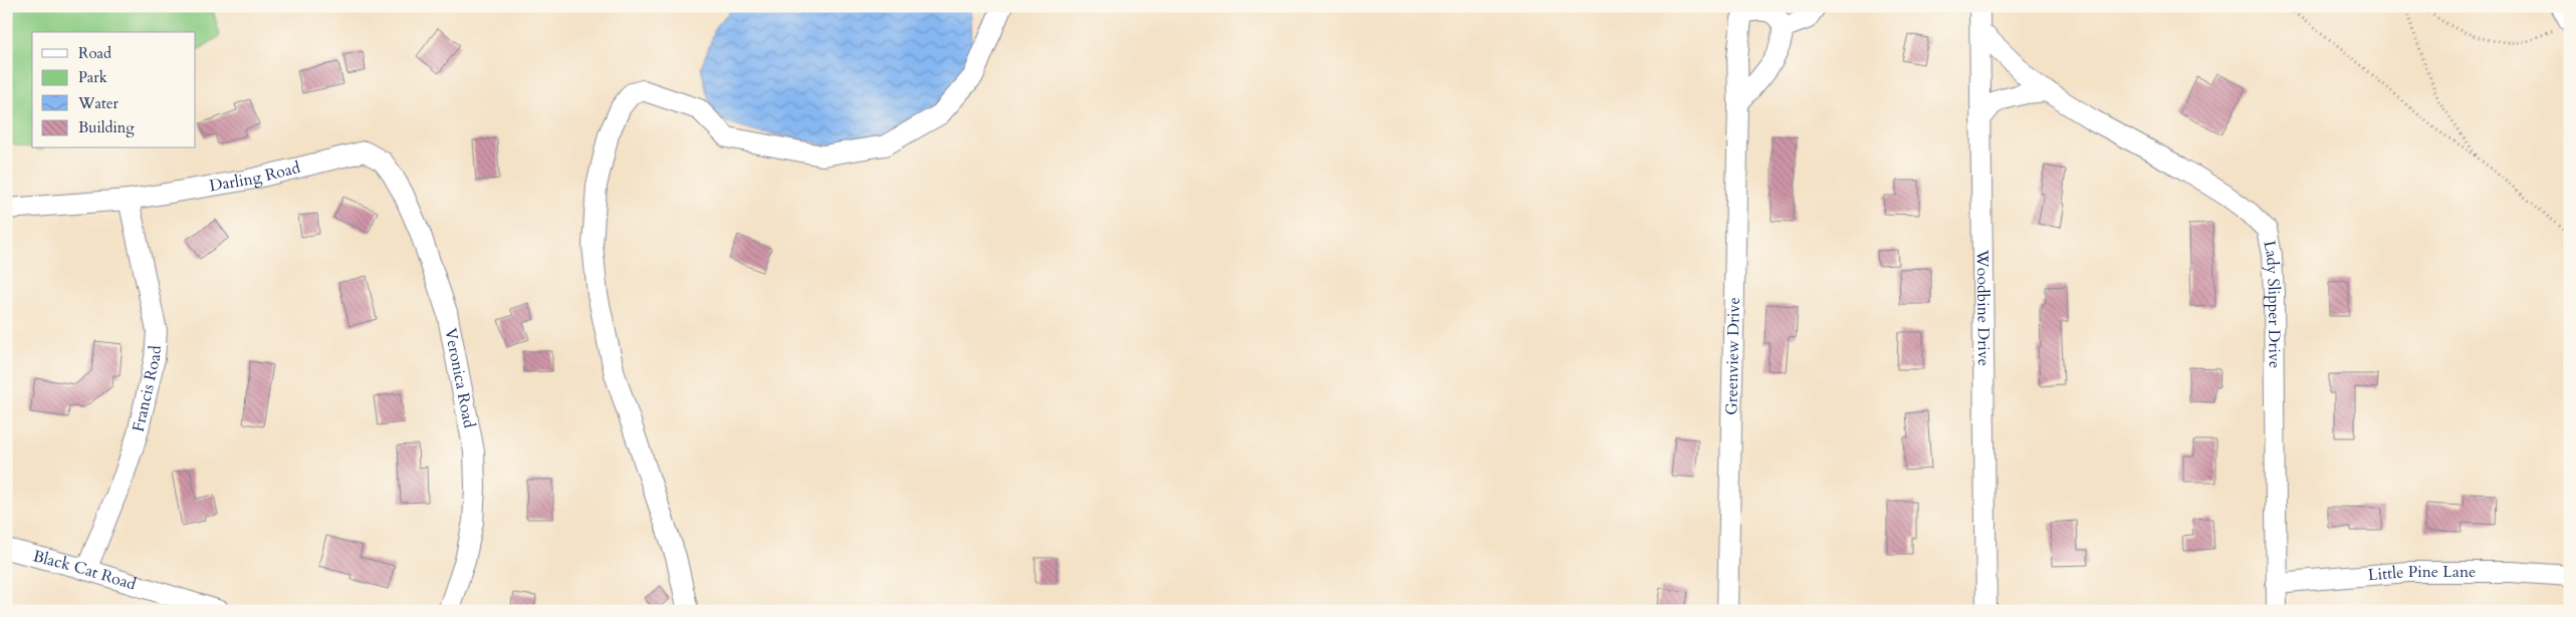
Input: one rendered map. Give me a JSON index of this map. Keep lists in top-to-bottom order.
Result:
{
  "streets": {
    "street": [
      "Darling Road",
      "Lady Slipper Drive",
      "Woodbine Drive",
      "Greenview Drive",
      "Veronica Road",
      "Francis Road",
      "Black Cat Road",
      "Little Pine Lane"
    ]
  },
  "crossings": [
    ["Darling Road", "Veronica Road"],
    ["Darling Road", "Francis Road"],
    ["Lady Slipper Drive", "Woodbine Drive"],
    ["Lady Slipper Drive", "Little Pine Lane"],
    ["Francis Road", "Black Cat Road"]
  ],
  "legend": [
    "Road",
    "Park",
    "Water",
    "Building"
  ]
}
